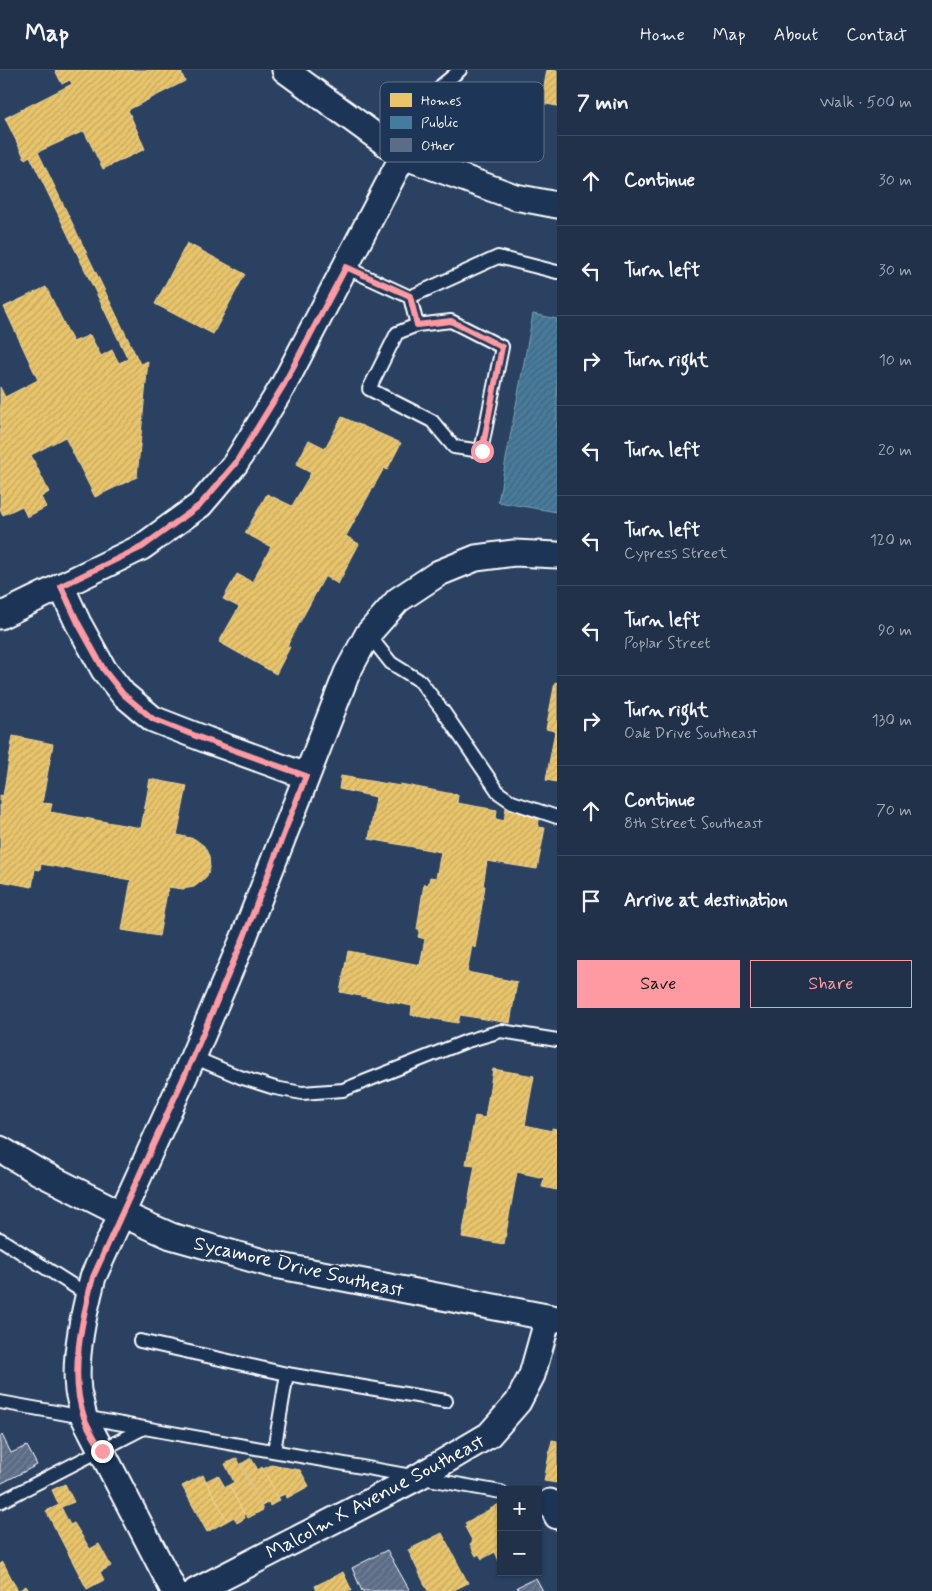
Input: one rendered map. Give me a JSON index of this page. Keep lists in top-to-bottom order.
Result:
{
  "streets": {
    "street": ["Sycamore Drive Southeast", "Malcolm X Avenue Southeast"]
  },
  "crossings": [
    ["Sycamore Drive Southeast", "Malcolm X Avenue Southeast"]
  ],
  "legend": ["Homes", "Public", "Other"],
  "page": {
    "header": "Map",
    "nav": [
      "Home",
      "Map",
      "About",
      "Contact"
    ],
    "heading": ["7 min", "Walk · 500 m"],
    "list": [
      ["Continue", "30 m"],
      ["Turn left", "30 m"],
      ["Turn right", "10 m"],
      ["Turn left", "20 m"],
      ["Turn left", "Cypress Street", "120 m"],
      ["Turn left", "Poplar Street", "90 m"],
      ["Turn right", "Oak Drive Southeast", "130 m"],
      ["Continue", "8th Street Southeast", "70 m"],
      "Arrive at destination"
    ],
    "buttons": ["Save", "Share"],
    "map_buttons": ["+", "−"]
  }
}
